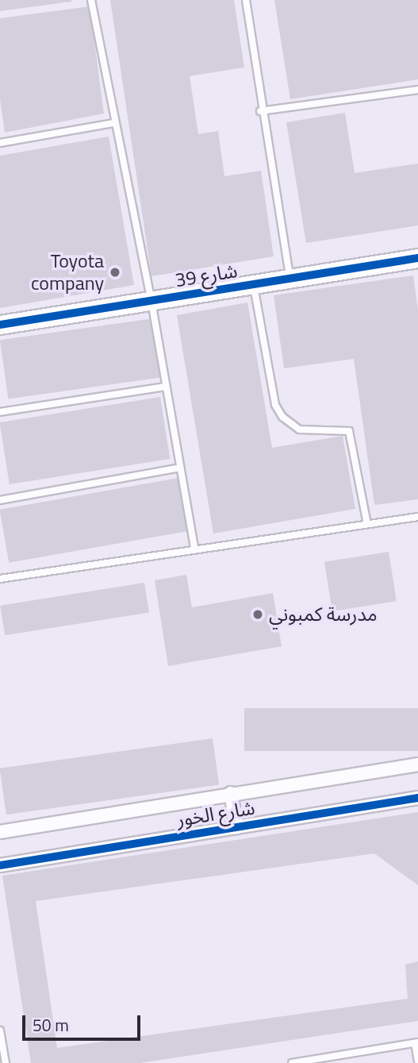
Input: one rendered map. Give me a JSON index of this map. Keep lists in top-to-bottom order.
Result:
{
  "streets": {
    "street": ["شارع 39", "شارع الخور"]
  },
  "places": ["Toyota company", "مدرسة كمبوني"],
  "scale_bar": "50 m"
}
